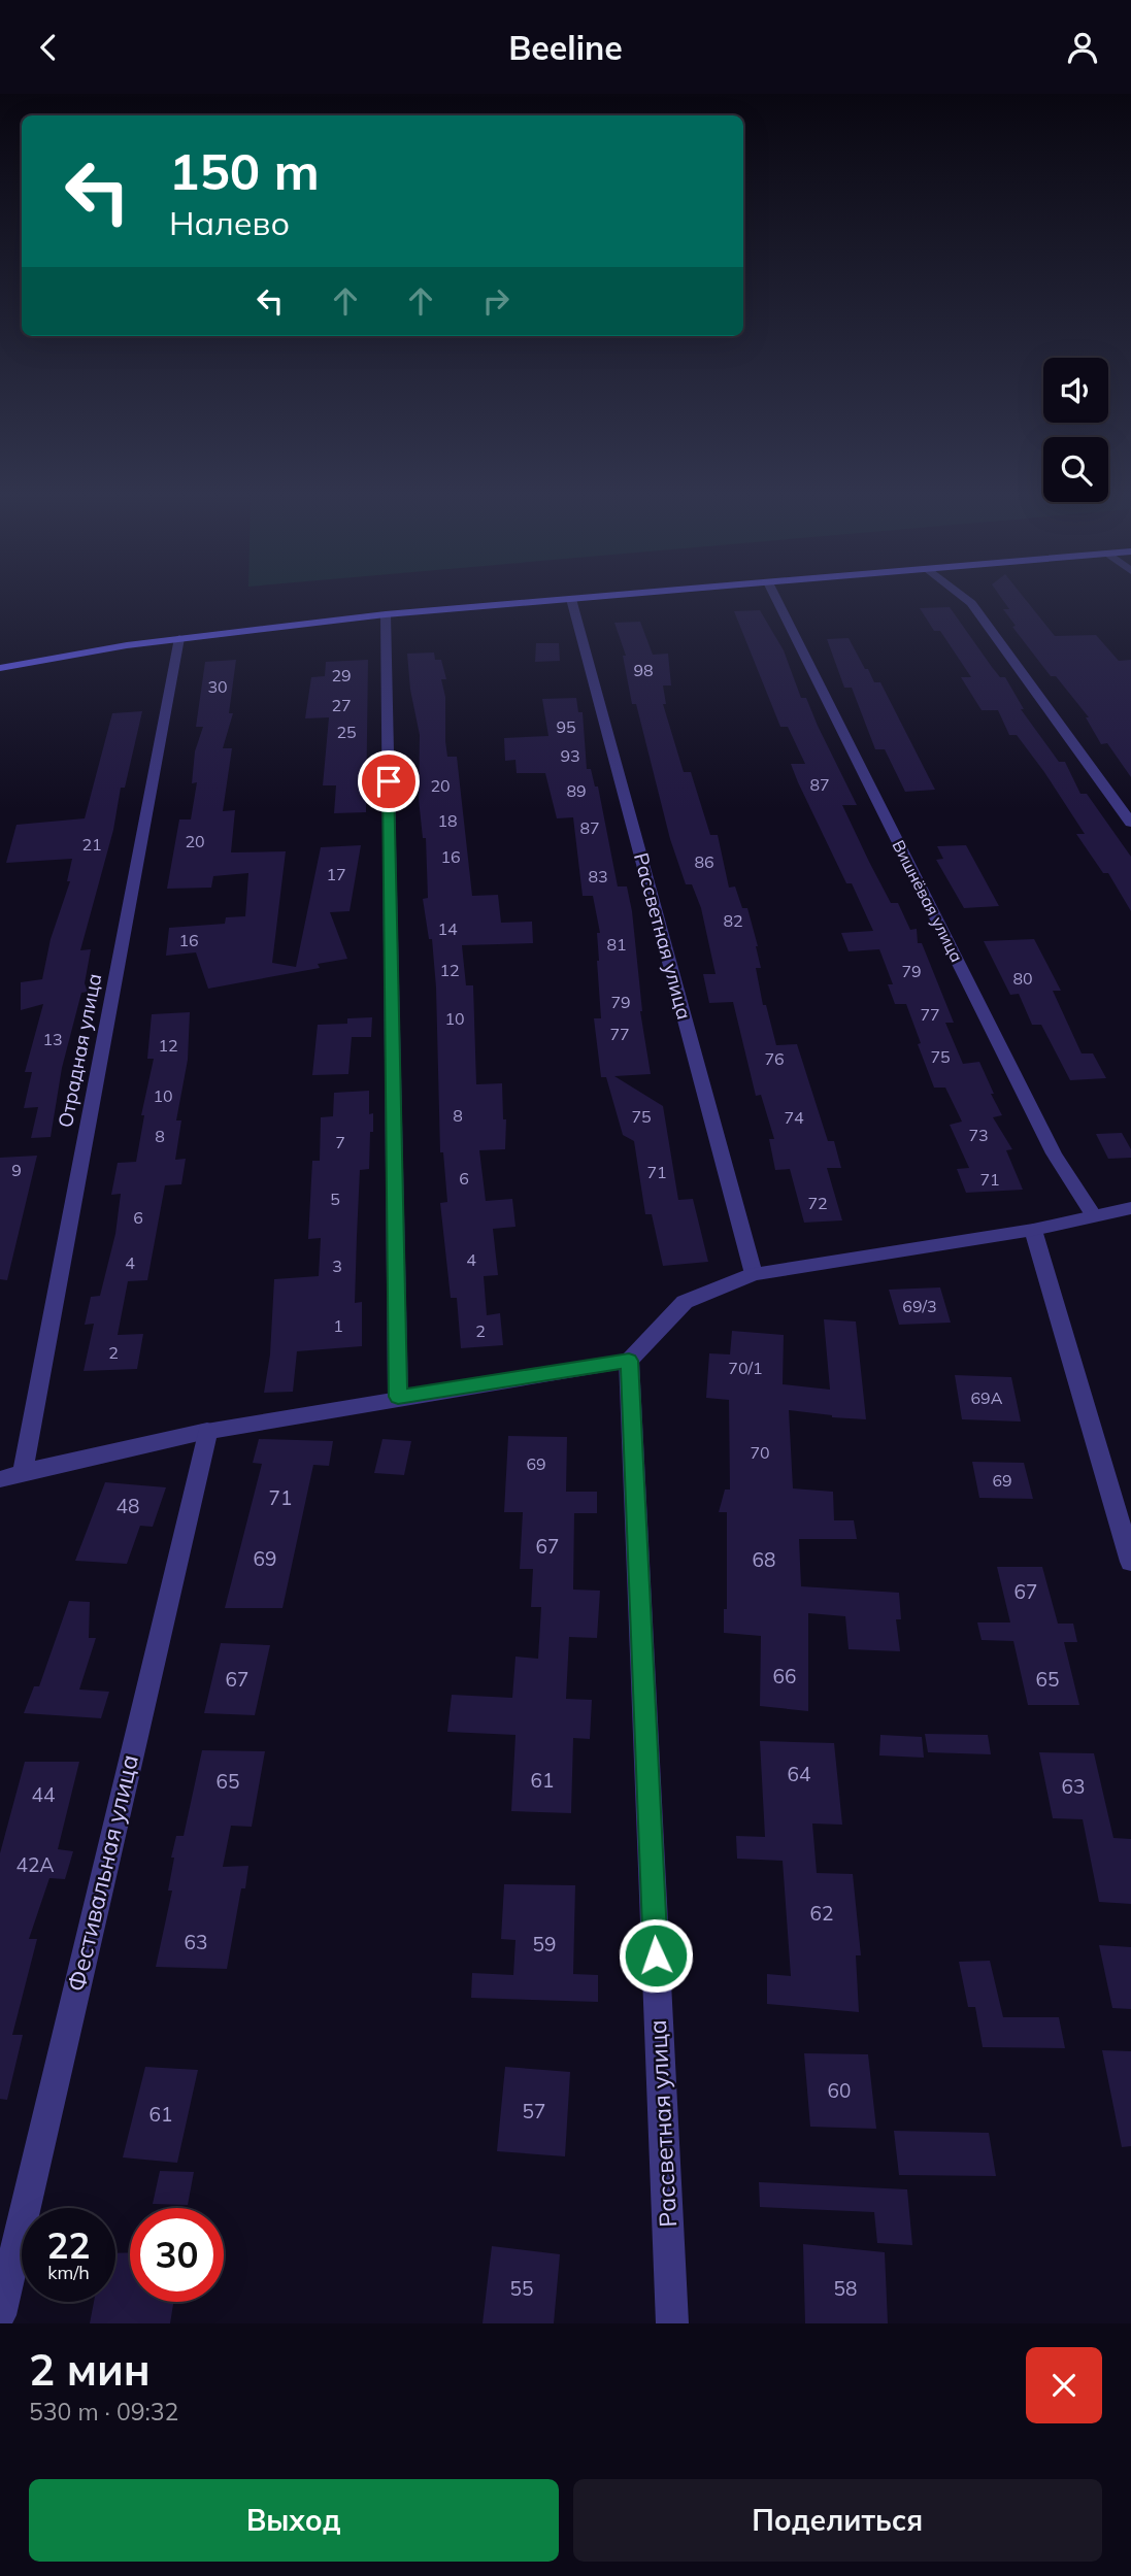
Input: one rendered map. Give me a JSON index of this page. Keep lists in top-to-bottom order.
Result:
{
  "streets": {
    "street": [
      "Вишнёвая улица",
      "Рассветная улица",
      "Отрадная улица",
      "Фестивальная улица"
    ]
  },
  "house_numbers": [
    "98",
    "29",
    "30",
    "27",
    "95",
    "25",
    "93",
    "87",
    "20",
    "89",
    "18",
    "87",
    "20",
    "21",
    "16",
    "86",
    "17",
    "83",
    "82",
    "14",
    "16",
    "81",
    "12",
    "79",
    "80",
    "79",
    "77",
    "10",
    "77",
    "13",
    "12",
    "75",
    "76",
    "10",
    "8",
    "75",
    "74",
    "73",
    "8",
    "7",
    "9",
    "71",
    "6",
    "71",
    "5",
    "72",
    "6",
    "4",
    "4",
    "3",
    "69/3",
    "1",
    "2",
    "2",
    "70/1",
    "69А",
    "70",
    "69",
    "69",
    "71",
    "48",
    "67",
    "69",
    "68",
    "67",
    "66",
    "67",
    "65",
    "64",
    "61",
    "65",
    "63",
    "44",
    "42А",
    "62",
    "63",
    "59",
    "60",
    "57",
    "61",
    "55",
    "58"
  ],
  "page": {
    "header": "Beeline",
    "turn": ["150 m", "Налево"],
    "speed": "22 km/h",
    "limit": "30",
    "heading": ["2 мин", "530 m · 09:32"],
    "buttons": ["Выход", "Поделиться"]
  }
}
